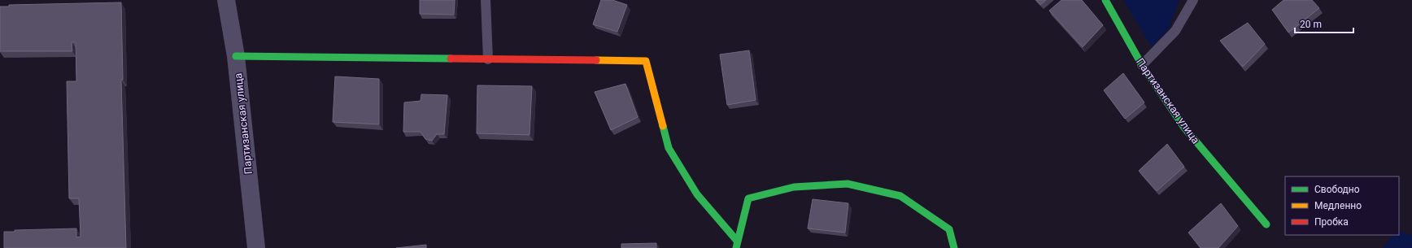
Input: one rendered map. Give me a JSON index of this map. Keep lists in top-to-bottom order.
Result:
{
  "streets": {
    "street": ["Партизанская улица"]
  },
  "legend": ["Свободно", "Медленно", "Пробка"],
  "scale_bar": "20 m"
}
